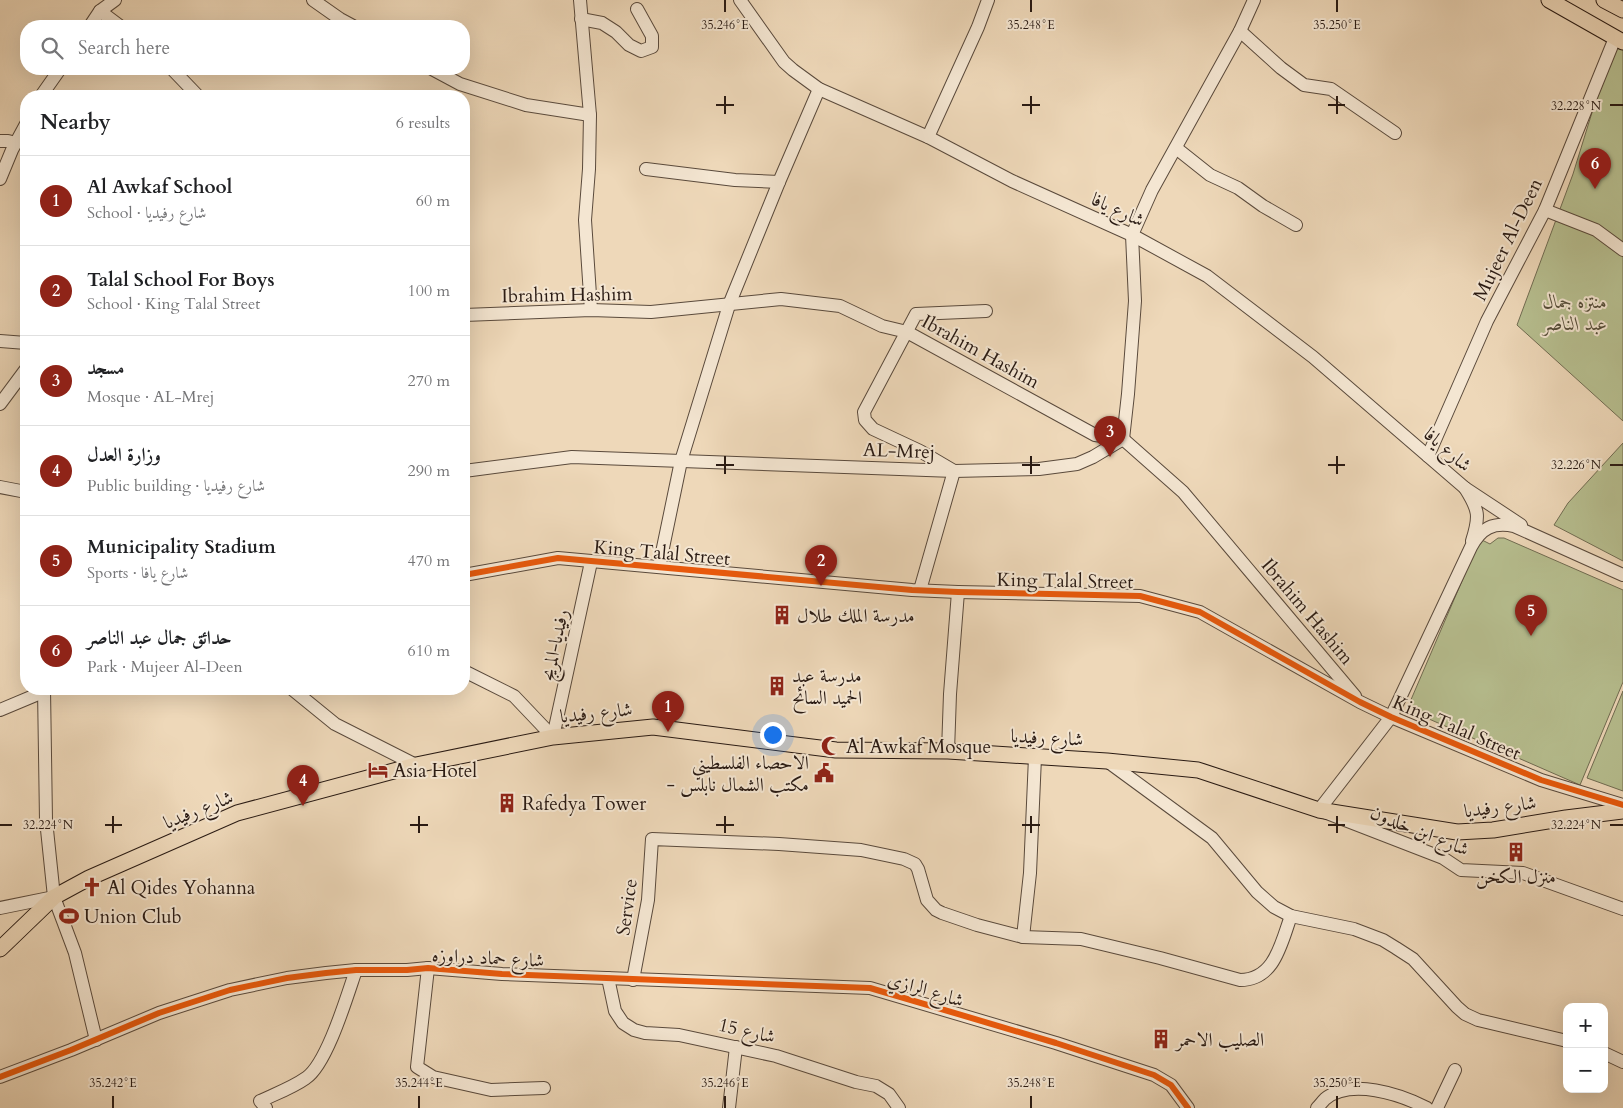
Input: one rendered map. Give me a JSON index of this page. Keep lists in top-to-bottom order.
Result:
{
  "streets": {
    "main road": ["شارع رفيديا"],
    "street": [
      "شارع يافا",
      "Mujeer Al-Deen",
      "Ibrahim Hashim",
      "AL-Mrej",
      "King Talal Street",
      "رفيديا-المريج",
      "شارع ابن خلدون",
      "Service",
      "شارع حماد دراوزه",
      "شارع الرازي",
      "شارع 15"
    ]
  },
  "crossings": [
    ["شارع يافا", "Mujeer Al-Deen"],
    ["Ibrahim Hashim", "AL-Mrej"],
    ["Ibrahim Hashim", "King Talal Street"],
    ["King Talal Street", "رفيديا-المريج"],
    ["رفيديا-المريج", "شارع رفيديا"],
    ["شارع رفيديا", "شارع ابن خلدون"],
    ["Service", "شارع حماد دراوزه"],
    ["Service", "شارع الرازي"],
    ["شارع حماد دراوزه", "شارع الرازي"],
    ["شارع حماد دراوزه", "شارع 15"]
  ],
  "parks": ["منتزه جمال عبد الناصر"],
  "places": {
    "building": [
      "مدرسة الملك طلال",
      "مدرسة عبد الحميد السائح",
      "Rafedya Tower",
      "منزل الكخن",
      "الصليب الاحمر"
    ],
    "mosque": ["Al Awkaf Mosque"],
    "hotel": ["Asia Hotel"],
    "public building": ["الاحصاء الفلسطيني - مكتب الشمال نابلس"],
    "church": ["Al Qides Yohanna"],
    "sports": ["Union Club"]
  },
  "page": {
    "search": "Search here",
    "heading": ["Nearby", "6 results"],
    "pins": [
      "6",
      "3",
      "2",
      "5",
      "1",
      "4"
    ],
    "list": [
      {
        "mark": "1",
        "name": "Al Awkaf School",
        "note": "School · شارع رفيديا",
        "value": "60 m"
      },
      {
        "mark": "2",
        "name": "Talal School For Boys",
        "note": "School · King Talal Street",
        "value": "100 m"
      },
      {
        "mark": "3",
        "name": "مسجد",
        "note": "Mosque · AL-Mrej",
        "value": "270 m"
      },
      {
        "mark": "4",
        "name": "وزارة العدل",
        "note": "Public building · شارع رفيديا",
        "value": "290 m"
      },
      {
        "mark": "5",
        "name": "Municipality Stadium",
        "note": "Sports · شارع يافا",
        "value": "470 m"
      },
      {
        "mark": "6",
        "name": "حدائق جمال عبد الناصر",
        "note": "Park · Mujeer Al-Deen",
        "value": "610 m"
      }
    ],
    "map_buttons": ["+", "−"]
  },
  "coordinates": [
    "35.246°E",
    "35.248°E",
    "35.250°E",
    "32.228°N",
    "32.226°N",
    "32.224°N",
    "35.242°E",
    "35.244°E"
  ]
}
